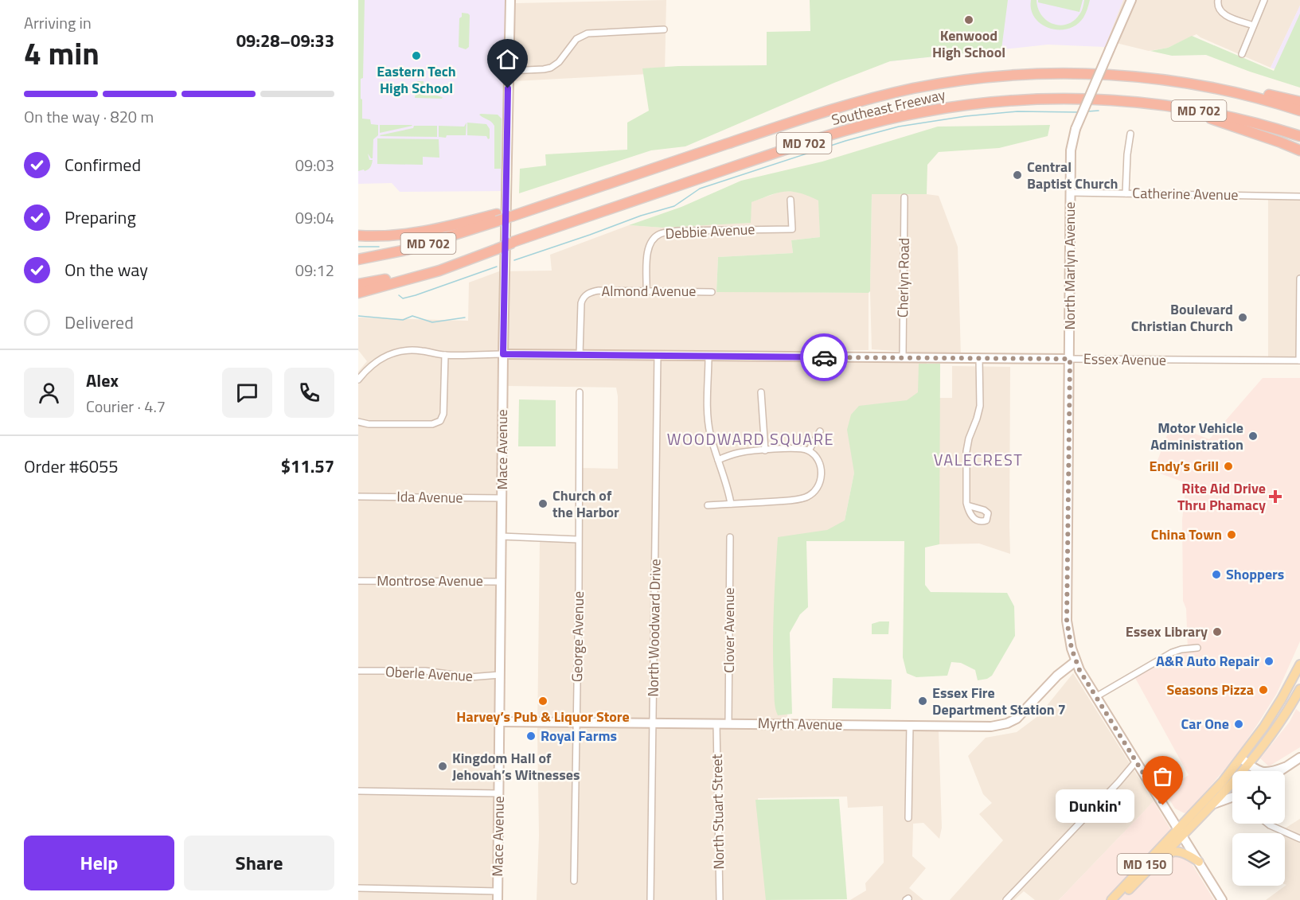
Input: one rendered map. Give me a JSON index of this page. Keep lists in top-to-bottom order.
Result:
{
  "streets": {
    "highway": ["Southeast Freeway", "MD 702"],
    "main road": ["MD 150"],
    "street": [
      "Catherine Avenue",
      "Debbie Avenue",
      "North Marlyn Avenue",
      "Cherlyn Road",
      "Almond Avenue",
      "Essex Avenue",
      "Mace Avenue",
      "Ida Avenue",
      "Montrose Avenue",
      "North Woodward Drive",
      "Clover Avenue",
      "George Avenue",
      "Oberle Avenue",
      "Myrth Avenue",
      "North Stuart Street"
    ]
  },
  "crossings": [
    ["Southeast Freeway", "MD 702"],
    ["Catherine Avenue", "North Marlyn Avenue"],
    ["Debbie Avenue", "Almond Avenue"],
    ["North Marlyn Avenue", "Essex Avenue"],
    ["North Marlyn Avenue", "Myrth Avenue"],
    ["North Marlyn Avenue", "MD 150"],
    ["Cherlyn Road", "Essex Avenue"],
    ["Almond Avenue", "Essex Avenue"],
    ["Essex Avenue", "Mace Avenue"],
    ["Essex Avenue", "North Woodward Drive"],
    ["Mace Avenue", "Ida Avenue"],
    ["Mace Avenue", "Montrose Avenue"],
    ["Mace Avenue", "Oberle Avenue"],
    ["Mace Avenue", "Myrth Avenue"],
    ["North Woodward Drive", "Myrth Avenue"],
    ["Clover Avenue", "Myrth Avenue"],
    ["George Avenue", "Myrth Avenue"],
    ["Myrth Avenue", "North Stuart Street"]
  ],
  "districts": ["WOODWARD SQUARE", "VALECREST"],
  "places": {
    "other": [
      "Kenwood High School",
      "Eastern Tech High School",
      "Central Baptist Church",
      "Boulevard Christian Church",
      "Motor Vehicle Administration",
      "Endy’s Grill",
      "Church of the Harbor",
      "China Town",
      "Shoppers",
      "Essex Library",
      "A&R Auto Repair",
      "Seasons Pizza",
      "Harvey’s Pub & Liquor Store",
      "Essex Fire Department Station 7",
      "Car One",
      "Royal Farms",
      "Kingdom Hall of Jehovah’s Witnesses",
      "Dunkin'"
    ],
    "health": ["Rite Aid Drive Thru Phamacy"]
  },
  "page": {
    "heading": ["4 min", "Arriving in", "09:28–09:33"],
    "panel": [
      "Alex",
      "Courier · 4.7",
      "Order #6055",
      "$11.57"
    ],
    "bar": "On the way · 820 m",
    "list": [
      ["Confirmed", "09:03"],
      ["Preparing", "09:04"],
      ["On the way", "09:12"],
      "Delivered"
    ],
    "bubble": "Dunkin'",
    "buttons": ["Help", "Share"]
  }
}
